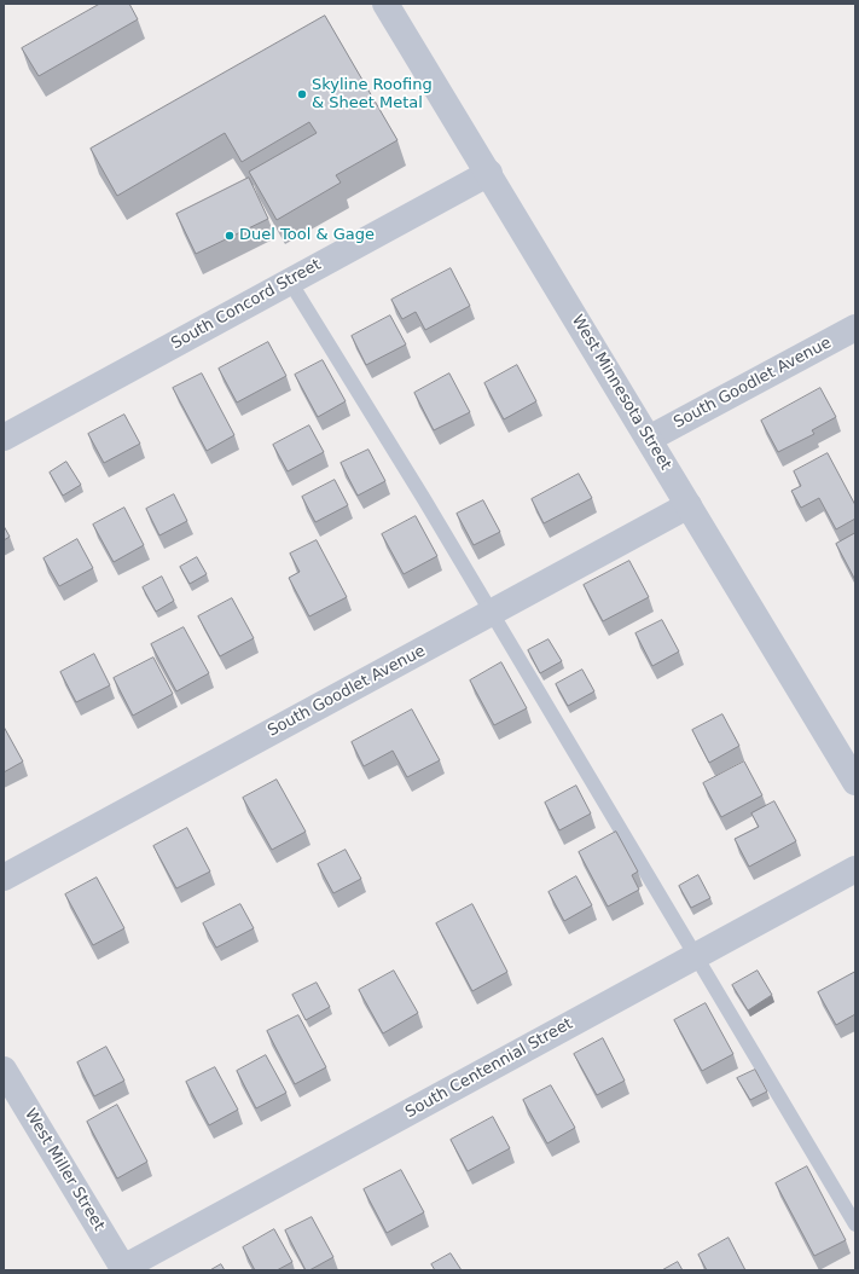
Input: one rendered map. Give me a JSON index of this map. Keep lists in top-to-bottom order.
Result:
{
  "streets": {
    "street": [
      "South Concord Street",
      "South Goodlet Avenue",
      "West Minnesota Street",
      "South Centennial Street",
      "West Miller Street"
    ]
  },
  "crossings": [
    ["South Concord Street", "West Minnesota Street"],
    ["South Goodlet Avenue", "West Minnesota Street"],
    ["South Centennial Street", "West Miller Street"]
  ],
  "places": ["Skyline Roofing & Sheet Metal", "Duel Tool & Gage"]
}
